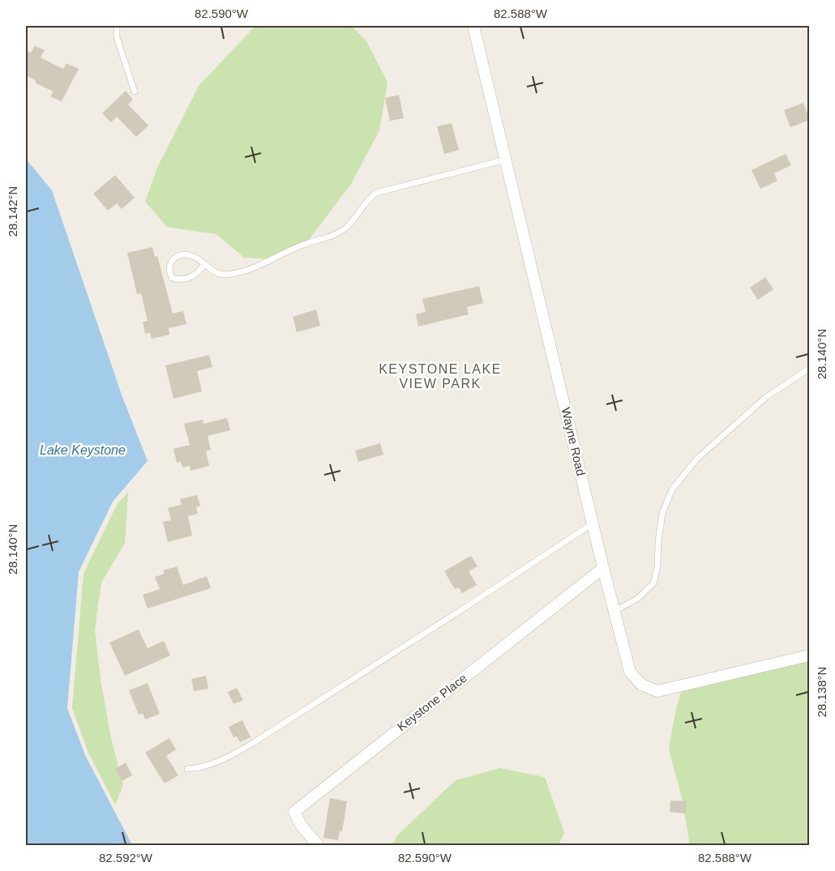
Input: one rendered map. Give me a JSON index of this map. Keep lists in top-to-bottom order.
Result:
{
  "streets": {
    "street": ["Wayne Road", "Keystone Place"]
  },
  "crossings": [
    ["Wayne Road", "Keystone Place"]
  ],
  "districts": ["KEYSTONE LAKE VIEW PARK"],
  "water": ["Lake Keystone"],
  "coordinates": [
    "82.590°W",
    "82.588°W",
    "28.142°N",
    "28.140°N",
    "28.138°N",
    "82.592°W"
  ]
}
